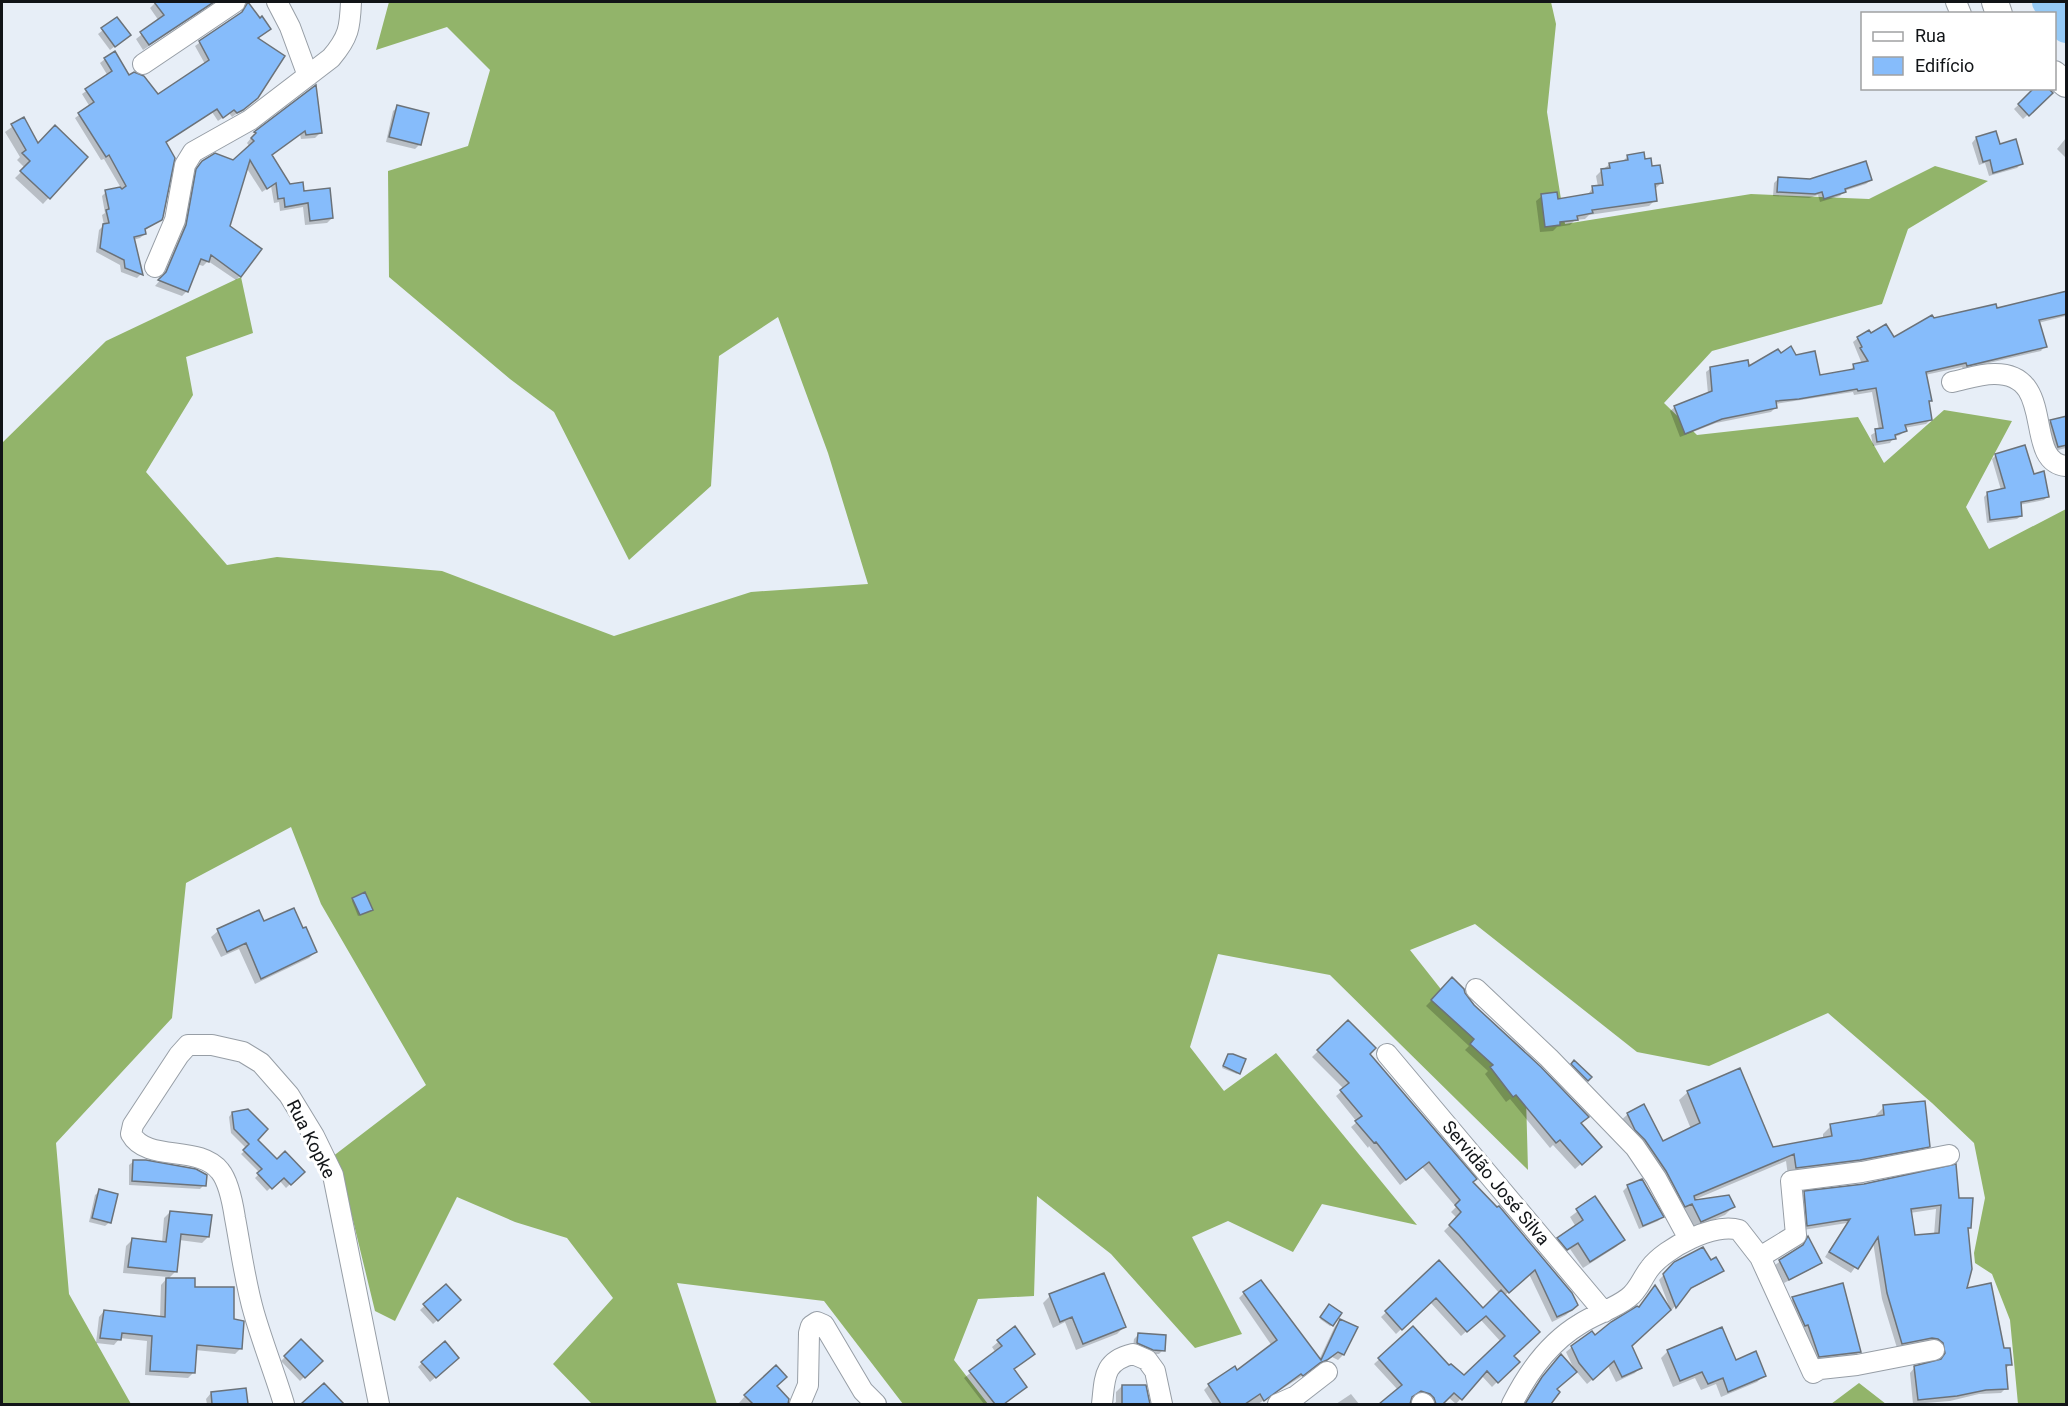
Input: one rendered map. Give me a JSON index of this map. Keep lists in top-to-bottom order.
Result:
{
  "streets": {
    "street": ["Rua Kopke", "Servidão José Silva"]
  },
  "legend": ["Rua", "Edifício"]
}
